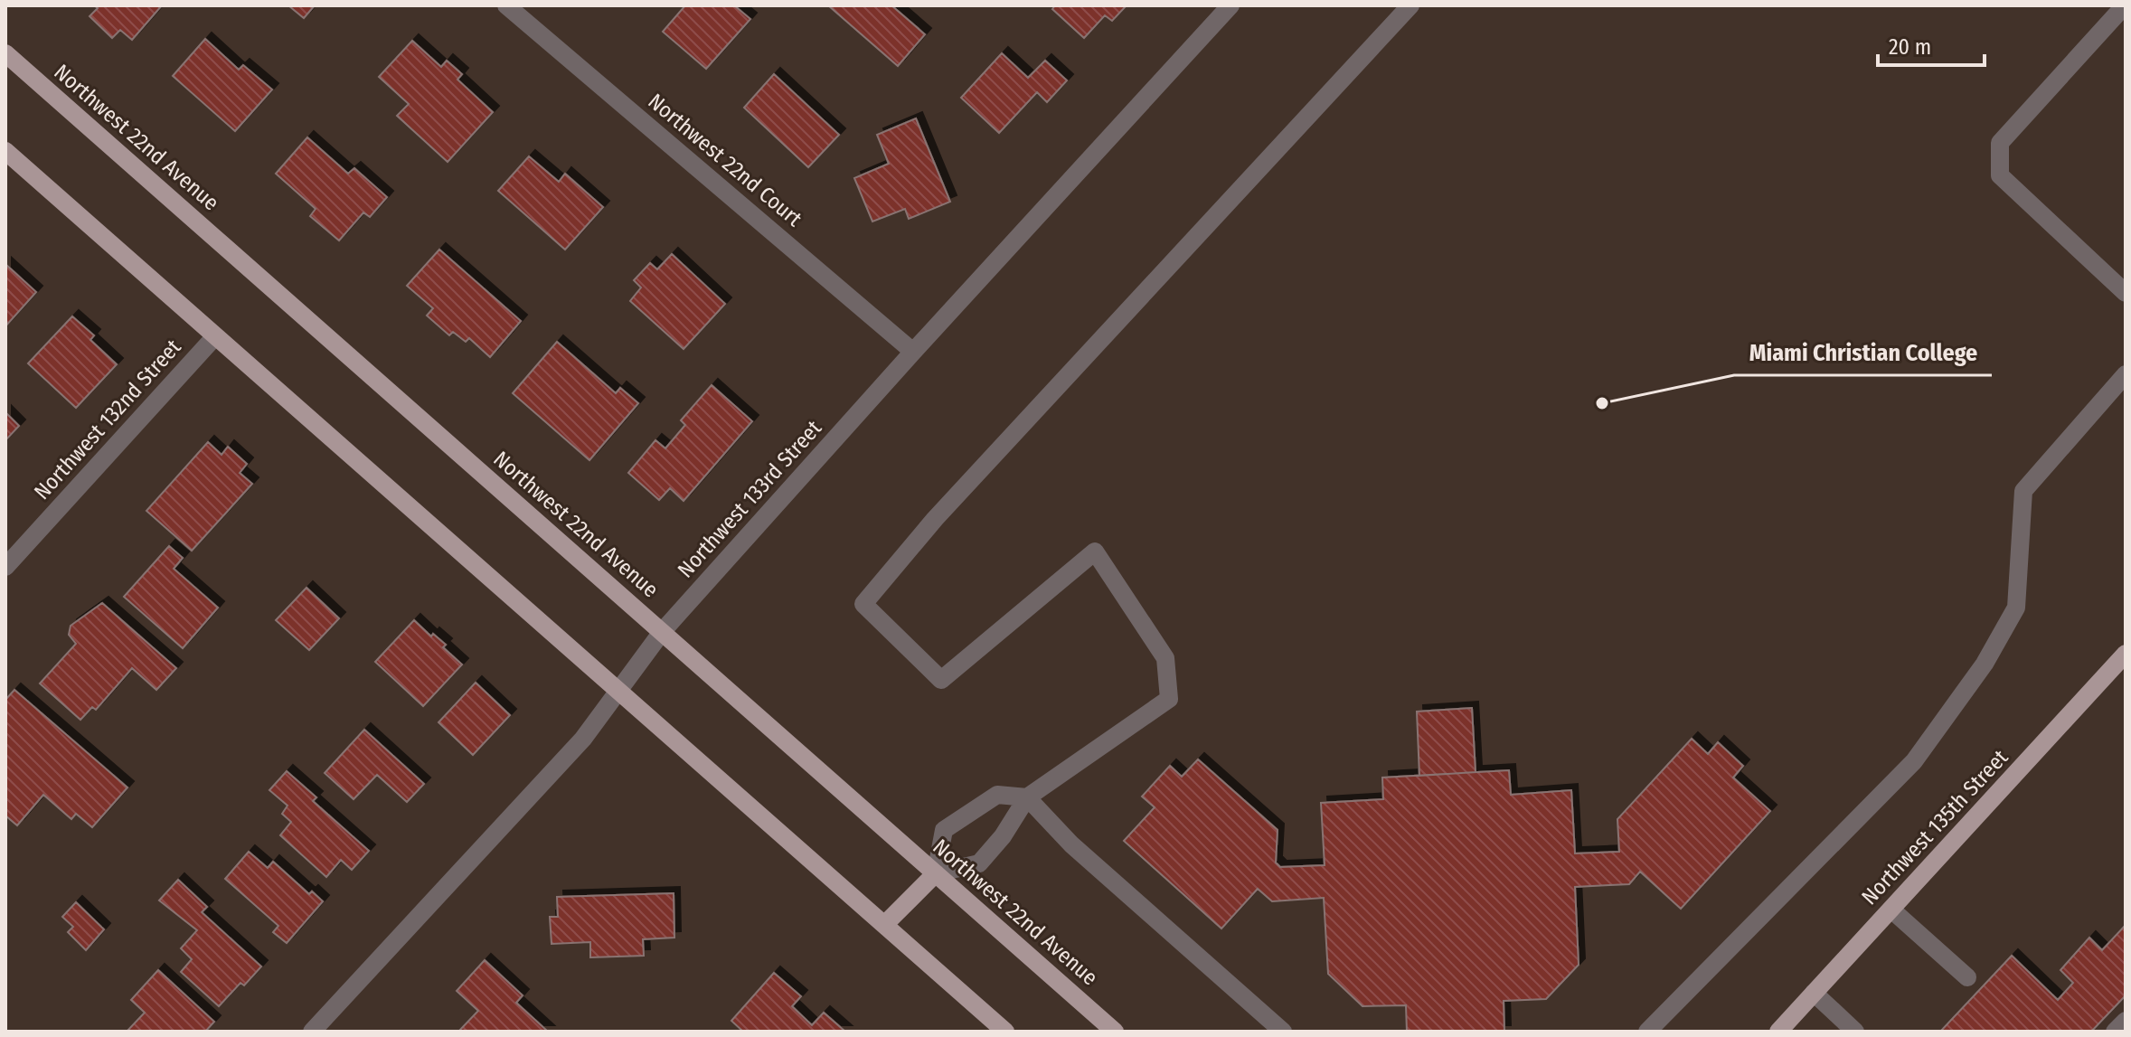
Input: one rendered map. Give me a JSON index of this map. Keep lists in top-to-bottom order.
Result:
{
  "streets": {
    "main road": ["Northwest 22nd Avenue", "Northwest 135th Street"],
    "street": ["Northwest 22nd Court", "Northwest 132nd Street", "Northwest 133rd Street"]
  },
  "crossings": [
    ["Northwest 22nd Avenue", "Northwest 133rd Street"],
    ["Northwest 22nd Court", "Northwest 133rd Street"]
  ],
  "places": ["Miami Christian College"],
  "scale_bar": "20 m"
}
